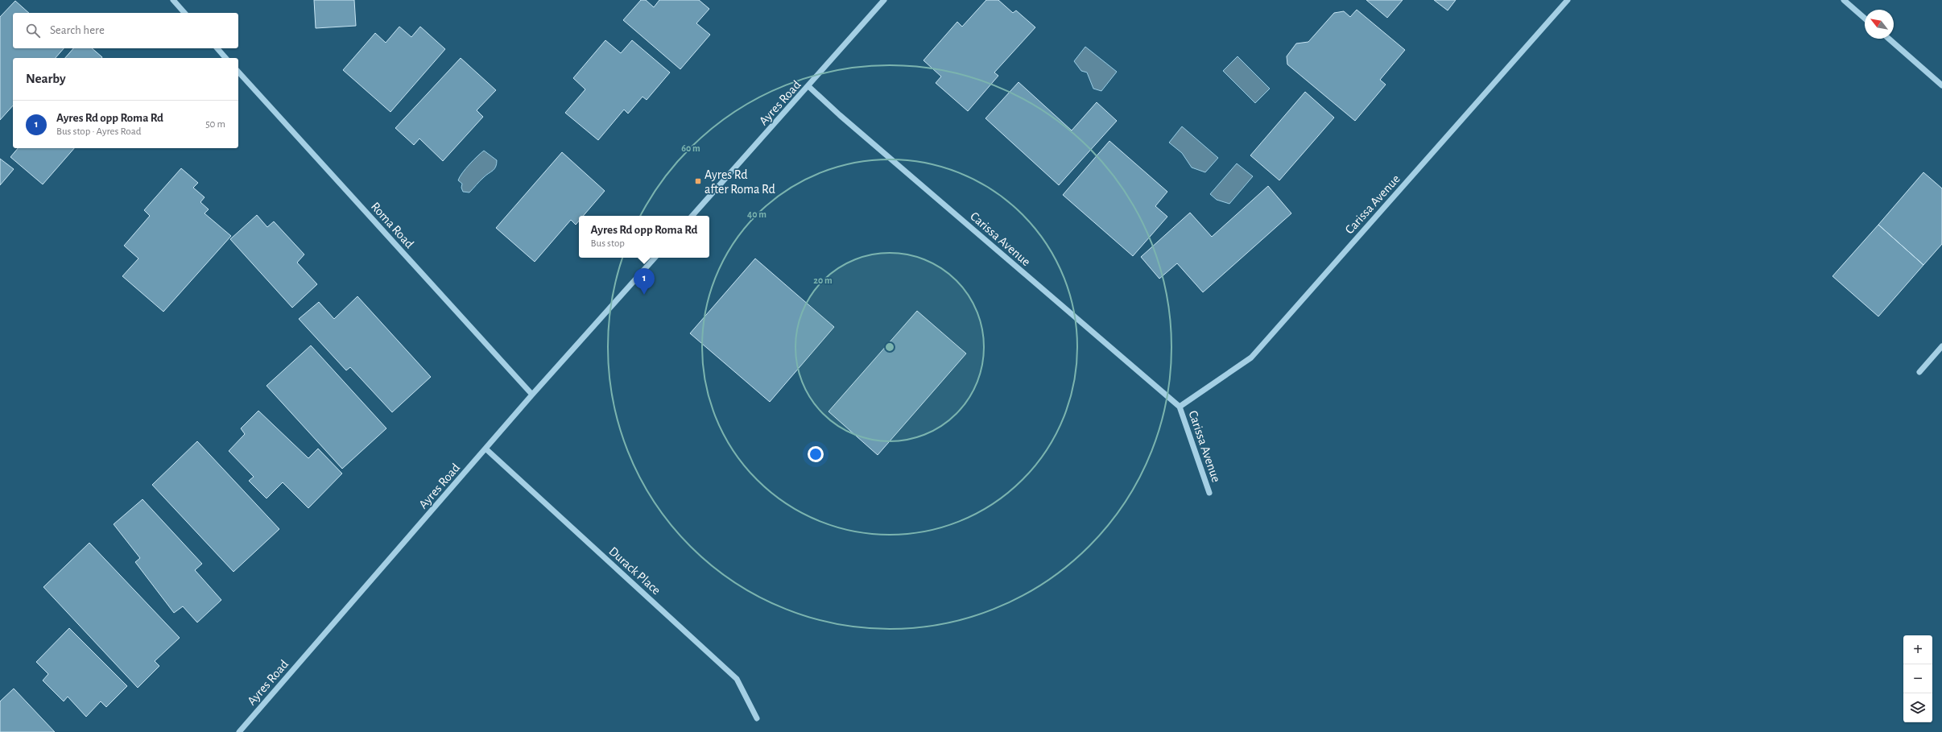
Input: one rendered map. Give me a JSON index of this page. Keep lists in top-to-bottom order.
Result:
{
  "streets": {
    "street": [
      "Ayres Road",
      "Carissa Avenue",
      "Roma Road",
      "Durack Place"
    ]
  },
  "crossings": [
    ["Ayres Road", "Carissa Avenue"],
    ["Ayres Road", "Roma Road"],
    ["Ayres Road", "Durack Place"]
  ],
  "places": {
    "transit": ["Ayres Rd after Roma Rd"]
  },
  "north": "top left",
  "page": {
    "search": "Search here",
    "heading": "Nearby",
    "list": [
      {
        "mark": "1",
        "name": "Ayres Rd opp Roma Rd",
        "note": "Bus stop · Ayres Road",
        "value": "50 m"
      }
    ],
    "popup": ["Ayres Rd opp Roma Rd", "Bus stop"],
    "pins": "1",
    "map_buttons": ["+", "−"]
  },
  "rings": ["60 m", "40 m", "20 m"]
}
